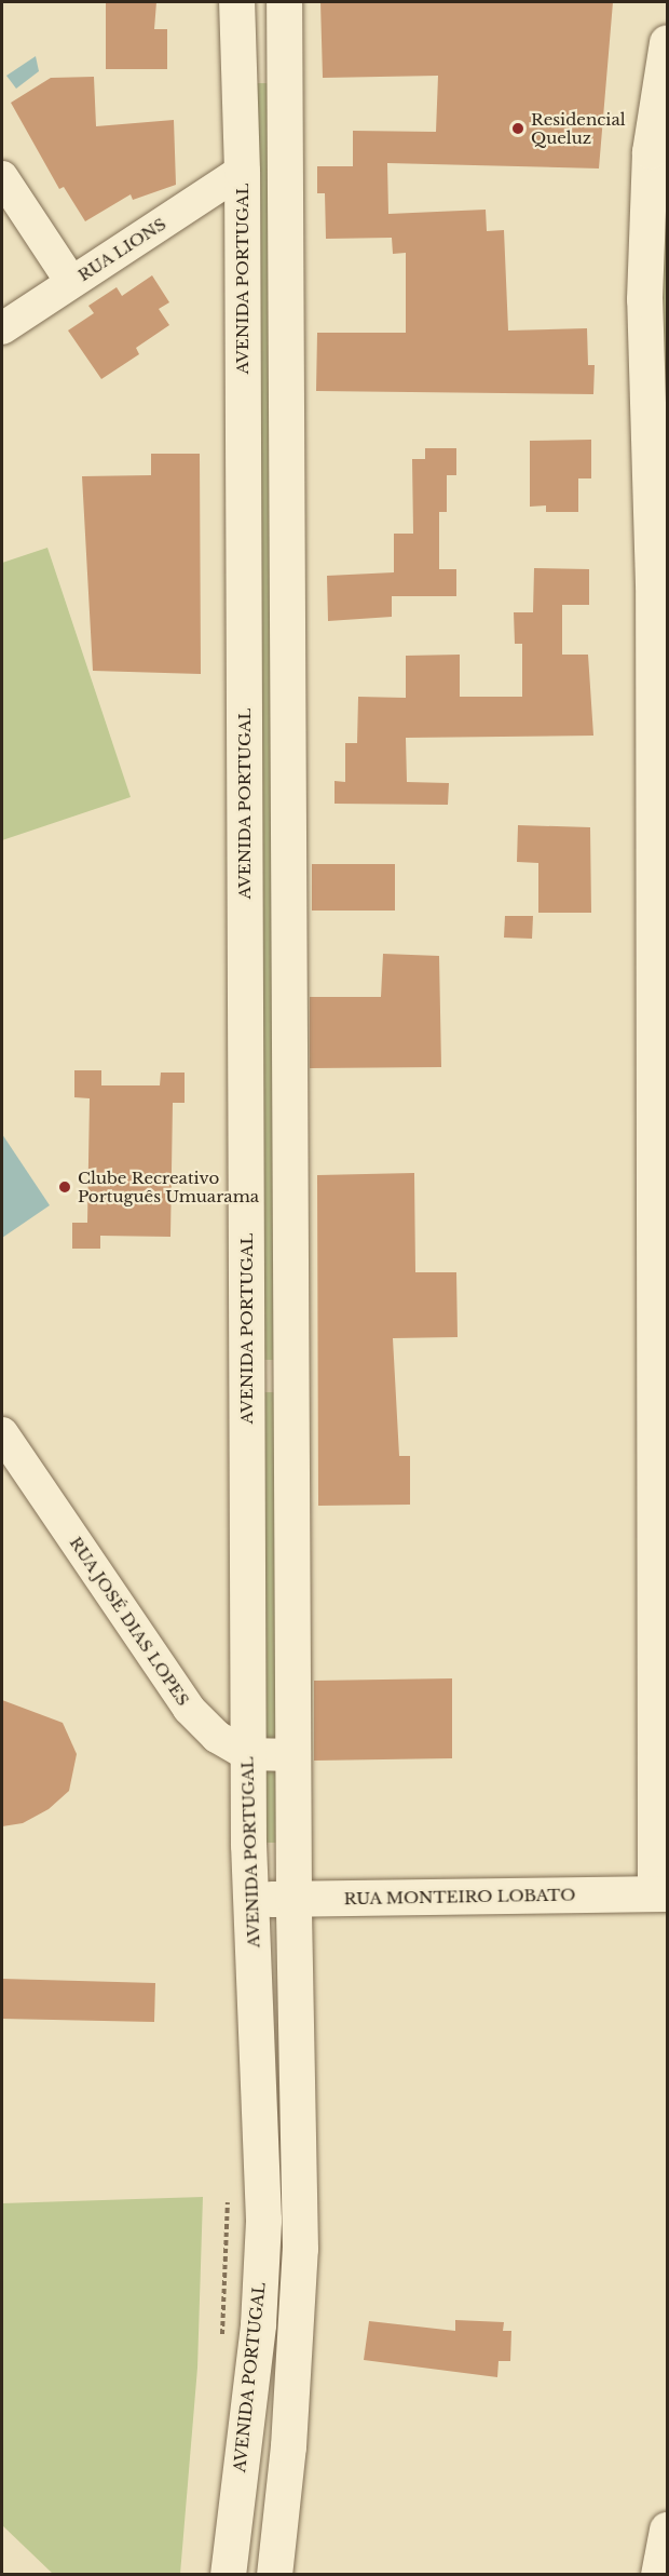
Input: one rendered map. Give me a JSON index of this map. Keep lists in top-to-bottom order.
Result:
{
  "streets": {
    "main road": ["AVENIDA PORTUGAL", "RUA MONTEIRO LOBATO"],
    "street": ["RUA LIONS", "RUA JOSÉ DIAS LOPES"]
  },
  "crossings": [
    ["RUA LIONS", "AVENIDA PORTUGAL"],
    ["AVENIDA PORTUGAL", "RUA JOSÉ DIAS LOPES"],
    ["AVENIDA PORTUGAL", "RUA MONTEIRO LOBATO"]
  ],
  "places": ["Residencial Queluz", "Clube Recreativo Português Umuarama"]
}
